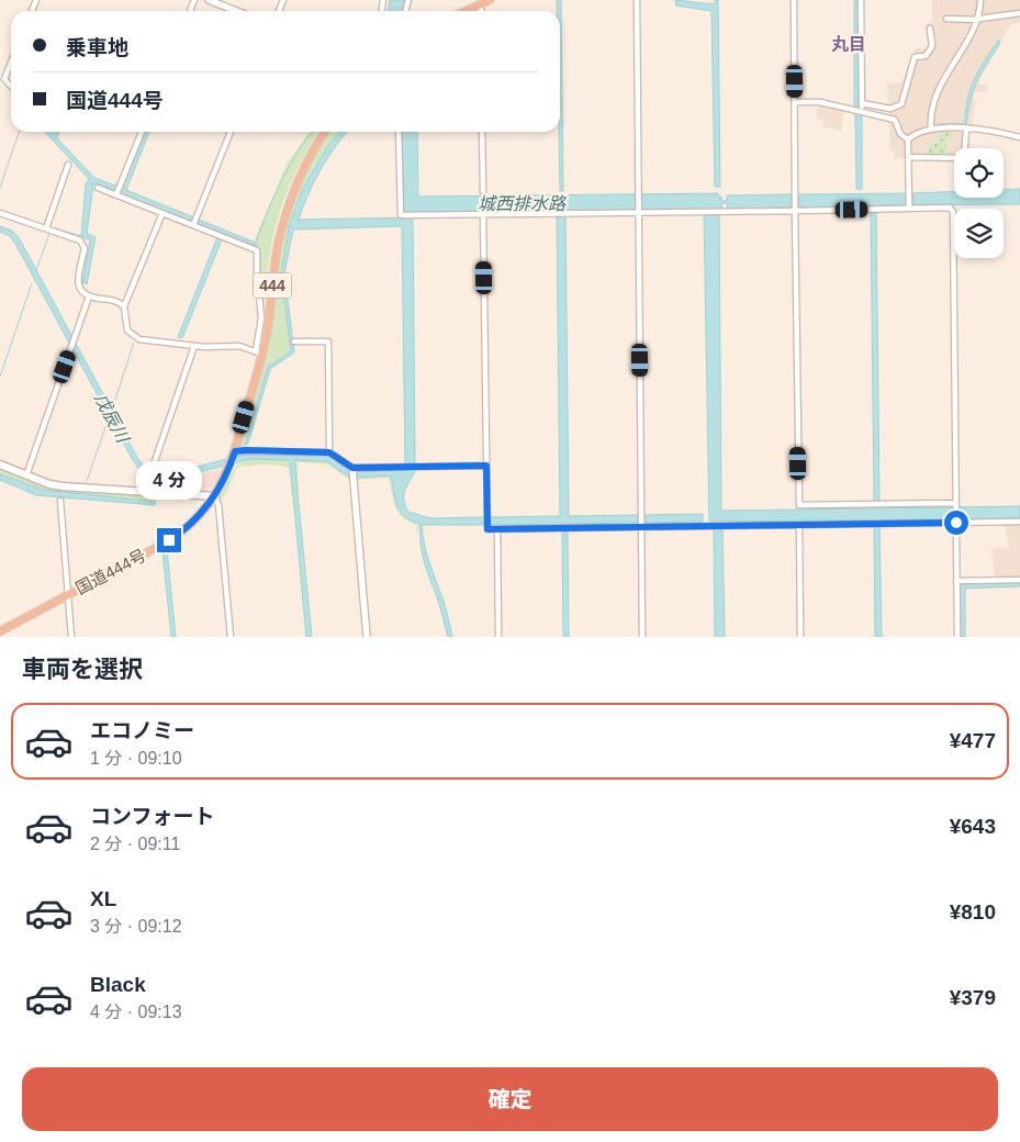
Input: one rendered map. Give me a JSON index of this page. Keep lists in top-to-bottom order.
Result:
{
  "streets": {
    "highway": ["444", "国道444号"]
  },
  "districts": ["丸目"],
  "water": ["城西排水路", "戊辰川"],
  "page": {
    "banner": ["乗車地", "国道444号"],
    "bubble": "4 分",
    "heading": "車両を選択",
    "list": [
      {
        "name": "エコノミー",
        "note": "1 分 · 09:10",
        "value": "¥477"
      },
      {
        "name": "コンフォート",
        "note": "2 分 · 09:11",
        "value": "¥643"
      },
      {
        "name": "XL",
        "note": "3 分 · 09:12",
        "value": "¥810"
      },
      {
        "name": "Black",
        "note": "4 分 · 09:13",
        "value": "¥379"
      }
    ],
    "buttons": "確定"
  }
}
